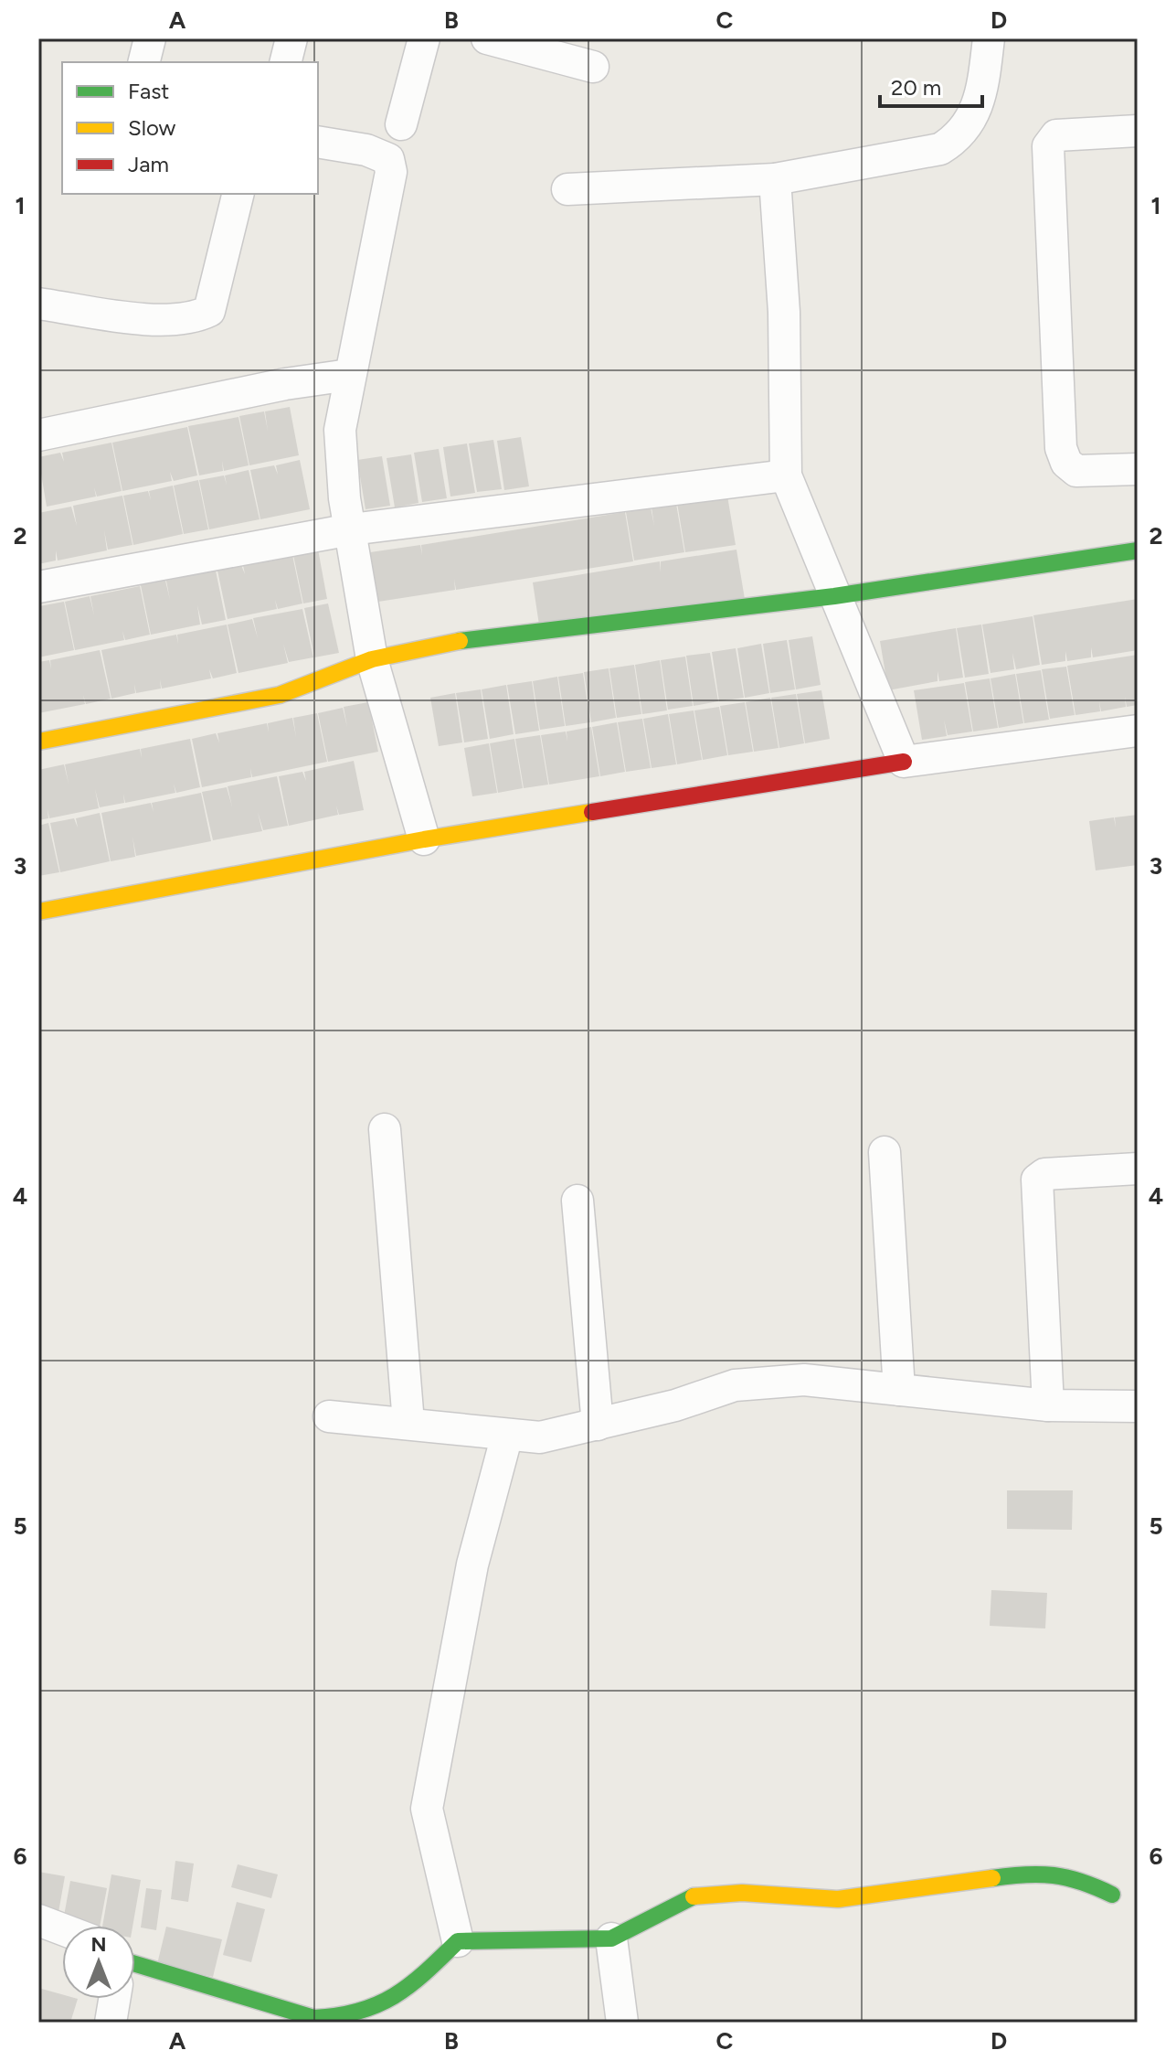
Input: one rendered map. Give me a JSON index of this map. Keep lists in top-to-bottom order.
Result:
{
  "legend": ["Fast", "Slow", "Jam"],
  "scale_bar": "20 m",
  "north": "top",
  "grid": {
    "columns": [
      "A",
      "B",
      "C",
      "D"
    ],
    "rows": [
      "1",
      "2",
      "3",
      "4",
      "5",
      "6"
    ]
  }
}
